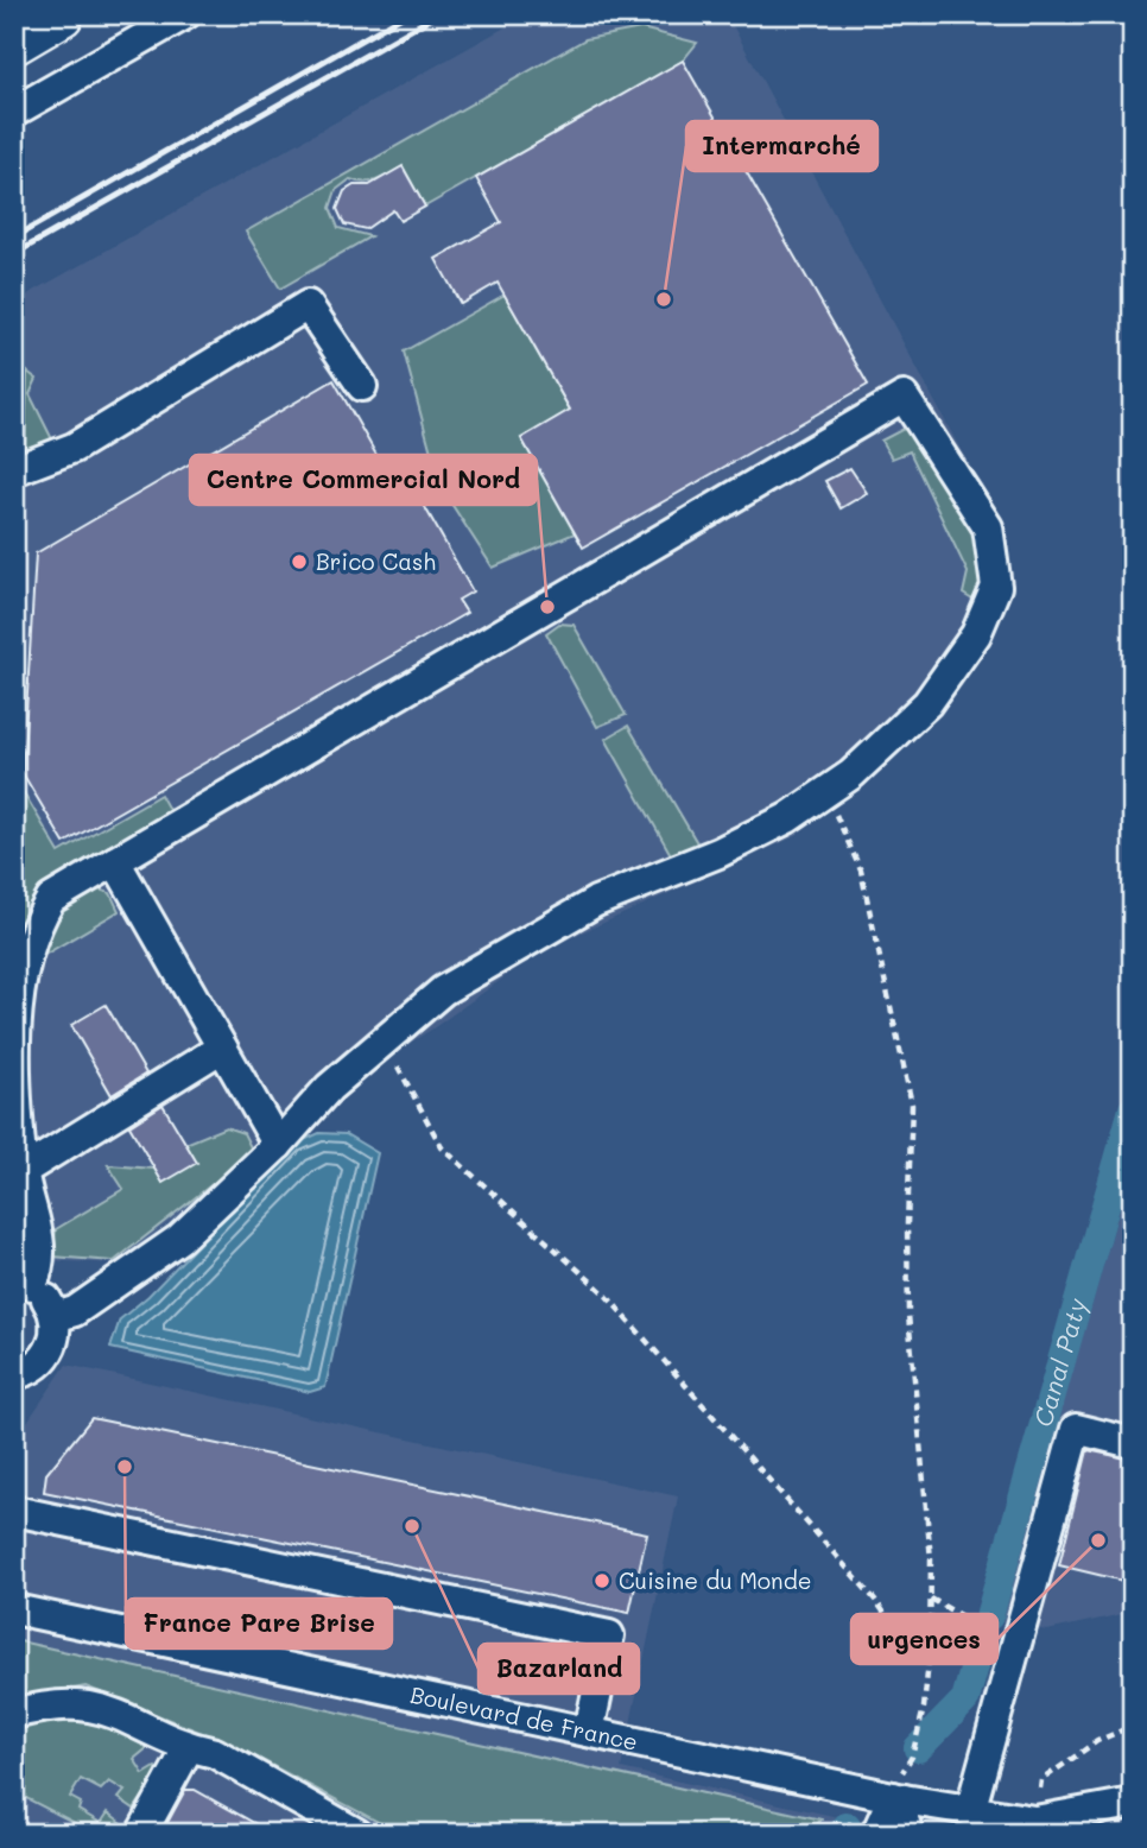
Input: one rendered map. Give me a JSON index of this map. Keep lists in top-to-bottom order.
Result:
{
  "streets": {
    "street": ["Boulevard de France"]
  },
  "water": ["Canal Paty"],
  "places": [
    "Intermarché",
    "Brico Cash",
    "Centre Commercial Nord",
    "France Pare Brise",
    "Bazarland",
    "urgences",
    "Cuisine du Monde"
  ]
}
